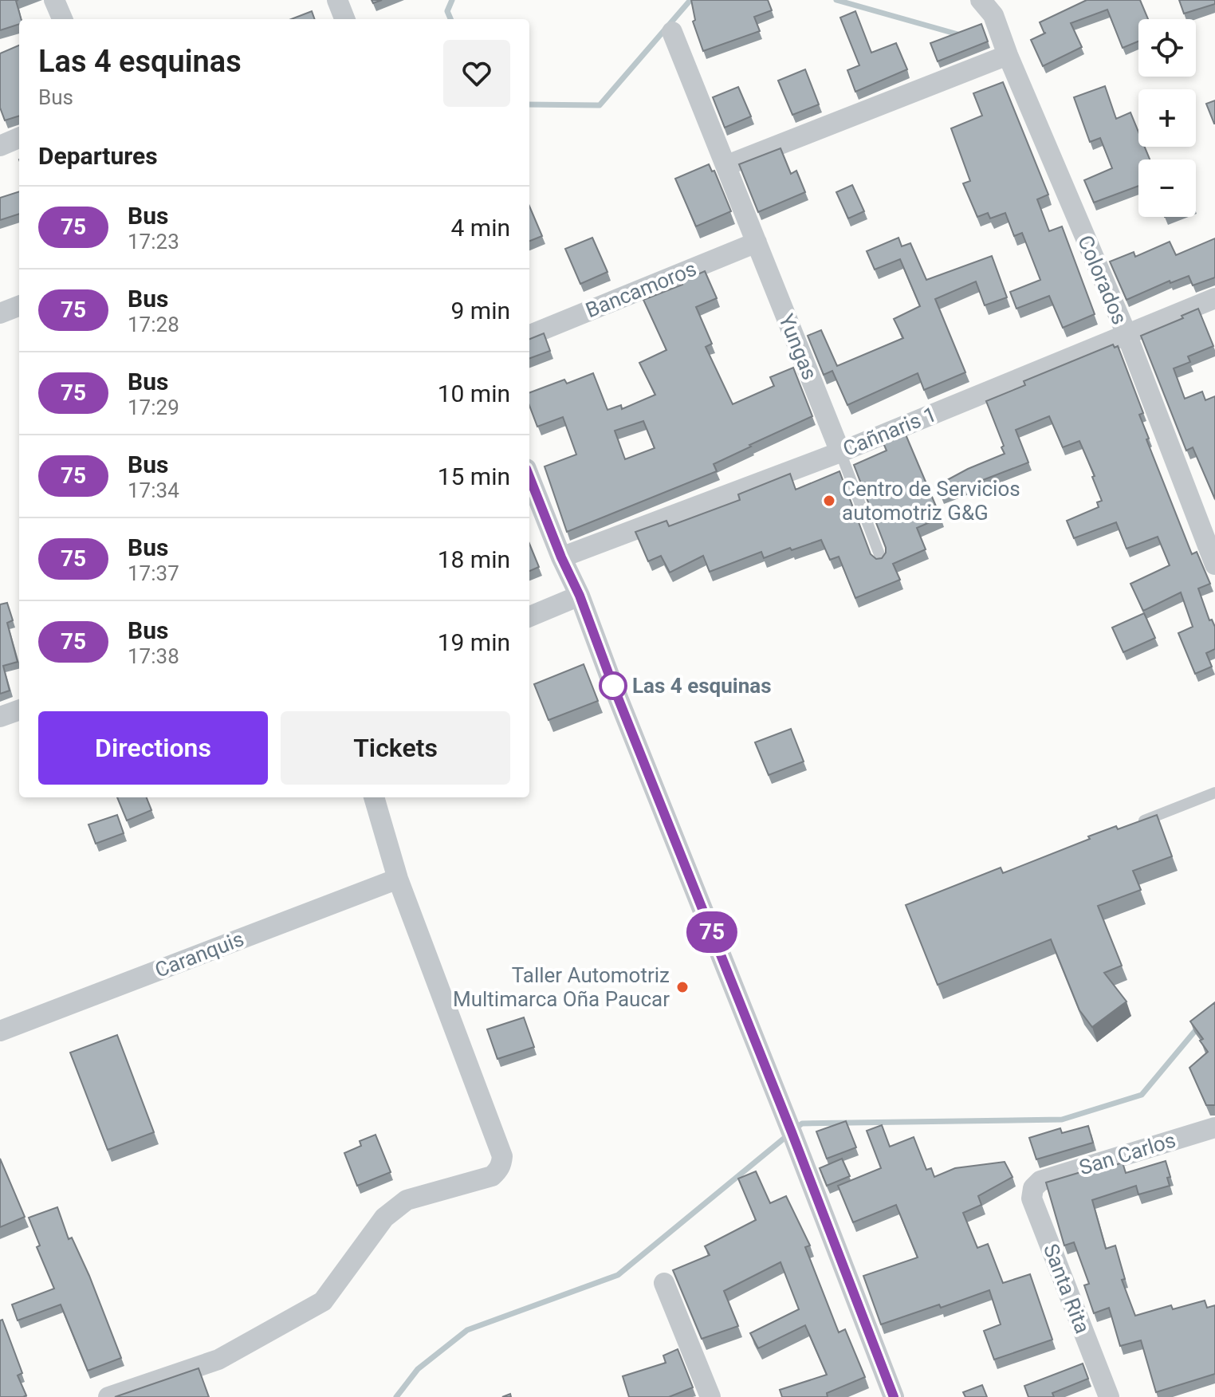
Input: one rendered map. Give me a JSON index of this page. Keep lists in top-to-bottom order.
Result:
{
  "streets": {
    "street": [
      "Colorados",
      "Bancamoros",
      "Yungas",
      "Cañnaris 1",
      "Caranquis",
      "San Carlos",
      "Santa Rita"
    ]
  },
  "crossings": [
    ["Colorados", "Cañnaris 1"],
    ["Bancamoros", "Yungas"],
    ["Yungas", "Cañnaris 1"],
    ["San Carlos", "Santa Rita"]
  ],
  "places": ["Centro de Servicios automotriz G&G", "Las 4 esquinas", "Taller Automotriz Multimarca Oña Paucar"],
  "lines": ["bus line 75"],
  "page": {
    "on_map": "75",
    "map_buttons": ["+", "−"],
    "heading": [
      ["Las 4 esquinas", "Bus"],
      "Departures"
    ],
    "list": [
      {
        "mark": "75",
        "name": "Bus",
        "note": "17:23",
        "value": "4 min"
      },
      {
        "mark": "75",
        "name": "Bus",
        "note": "17:28",
        "value": "9 min"
      },
      {
        "mark": "75",
        "name": "Bus",
        "note": "17:29",
        "value": "10 min"
      },
      {
        "mark": "75",
        "name": "Bus",
        "note": "17:34",
        "value": "15 min"
      },
      {
        "mark": "75",
        "name": "Bus",
        "note": "17:37",
        "value": "18 min"
      },
      {
        "mark": "75",
        "name": "Bus",
        "note": "17:38",
        "value": "19 min"
      }
    ],
    "buttons": ["Directions", "Tickets"]
  }
}
